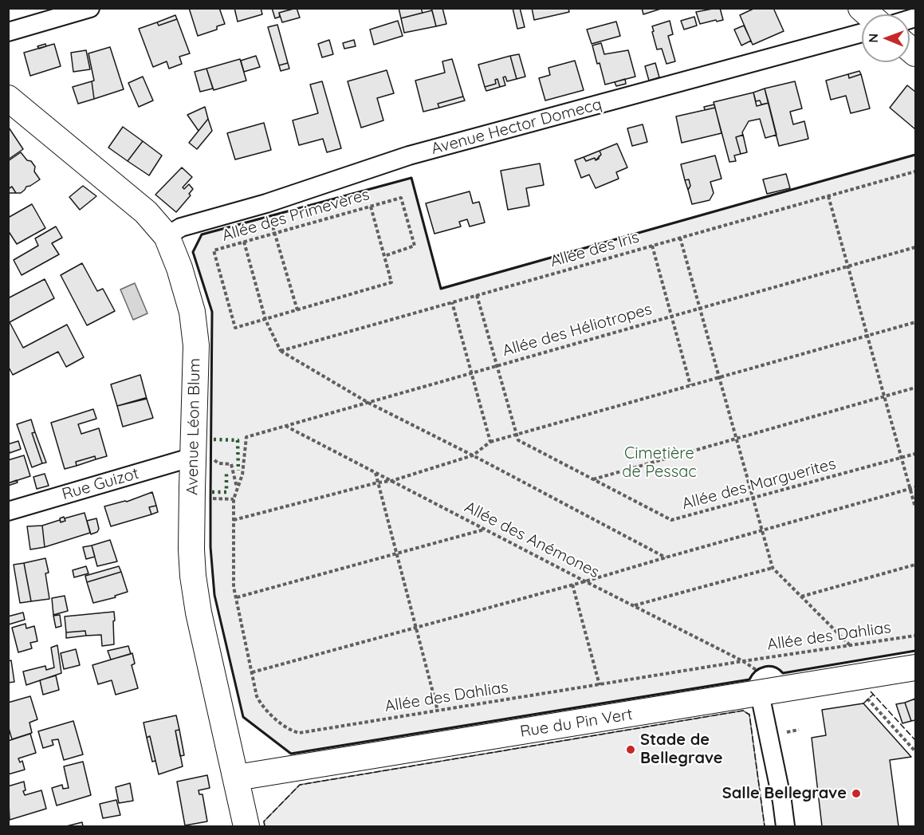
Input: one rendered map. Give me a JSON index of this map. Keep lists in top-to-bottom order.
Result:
{
  "streets": {
    "street": [
      "Avenue Hector Domecq",
      "Avenue Léon Blum",
      "Rue Guizot",
      "Rue du Pin Vert"
    ],
    "path": [
      "Allée des Primevères",
      "Allée des Iris",
      "Allée des Héliotropes",
      "Allée des Marguerites",
      "Allée des Anémones",
      "Allée des Dahlias"
    ]
  },
  "crossings": [
    ["Avenue Hector Domecq", "Avenue Léon Blum"],
    ["Allée des Héliotropes", "Allée des Anémones"],
    ["Allée des Héliotropes", "Allée des Dahlias"],
    ["Avenue Léon Blum", "Rue Guizot"],
    ["Avenue Léon Blum", "Rue du Pin Vert"],
    ["Allée des Anémones", "Allée des Dahlias"],
    ["Allée des Anémones", "Rue du Pin Vert"]
  ],
  "parks": ["Cimetière de Pessac"],
  "places": ["Stade de Bellegrave", "Salle Bellegrave"],
  "north": "left"
}
